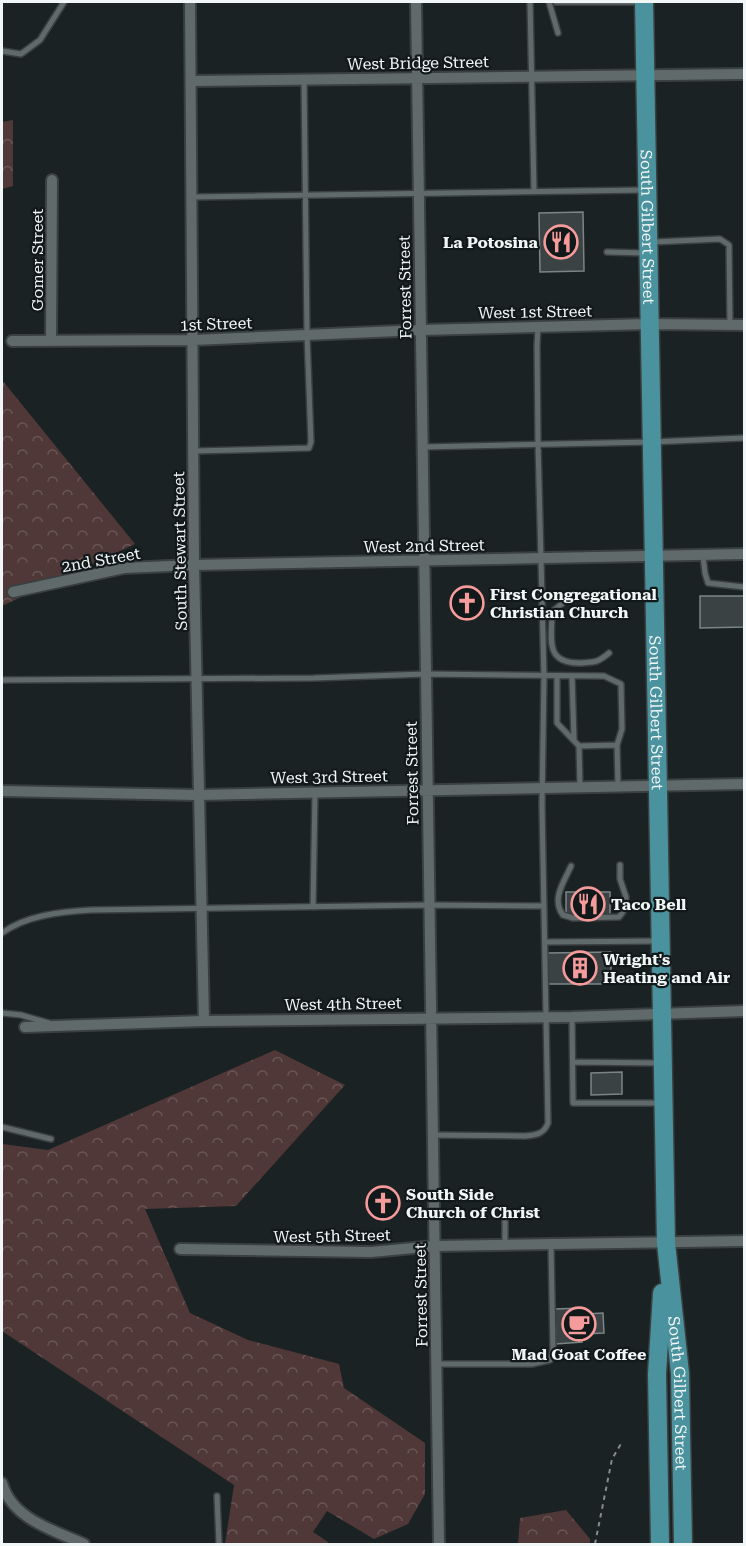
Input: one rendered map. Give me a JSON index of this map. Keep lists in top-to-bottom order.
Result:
{
  "streets": {
    "main road": ["South Gilbert Street"],
    "street": [
      "West Bridge Street",
      "Gomer Street",
      "Forrest Street",
      "West 1st Street",
      "1st Street",
      "West 2nd Street",
      "South Stewart Street",
      "2nd Street",
      "West 3rd Street",
      "West 4th Street",
      "West 5th Street"
    ]
  },
  "crossings": [
    ["West Bridge Street", "South Gilbert Street"],
    ["West Bridge Street", "Forrest Street"],
    ["West Bridge Street", "South Stewart Street"],
    ["South Gilbert Street", "West 1st Street"],
    ["South Gilbert Street", "West 2nd Street"],
    ["South Gilbert Street", "West 3rd Street"],
    ["South Gilbert Street", "West 4th Street"],
    ["South Gilbert Street", "West 5th Street"],
    ["Gomer Street", "1st Street"],
    ["Forrest Street", "West 1st Street"],
    ["Forrest Street", "1st Street"],
    ["Forrest Street", "West 2nd Street"],
    ["Forrest Street", "West 3rd Street"],
    ["Forrest Street", "West 4th Street"],
    ["Forrest Street", "West 5th Street"],
    ["West 1st Street", "1st Street"],
    ["1st Street", "South Stewart Street"],
    ["West 2nd Street", "South Stewart Street"],
    ["West 2nd Street", "2nd Street"],
    ["South Stewart Street", "2nd Street"],
    ["South Stewart Street", "West 3rd Street"],
    ["South Stewart Street", "West 4th Street"]
  ],
  "places": {
    "restaurant": ["La Potosina", "Taco Bell"],
    "church": ["First Congregational Christian Church", "South Side Church of Christ"],
    "building": ["Wright's Heating and Air"],
    "cafe": ["Mad Goat Coffee"]
  }
}
